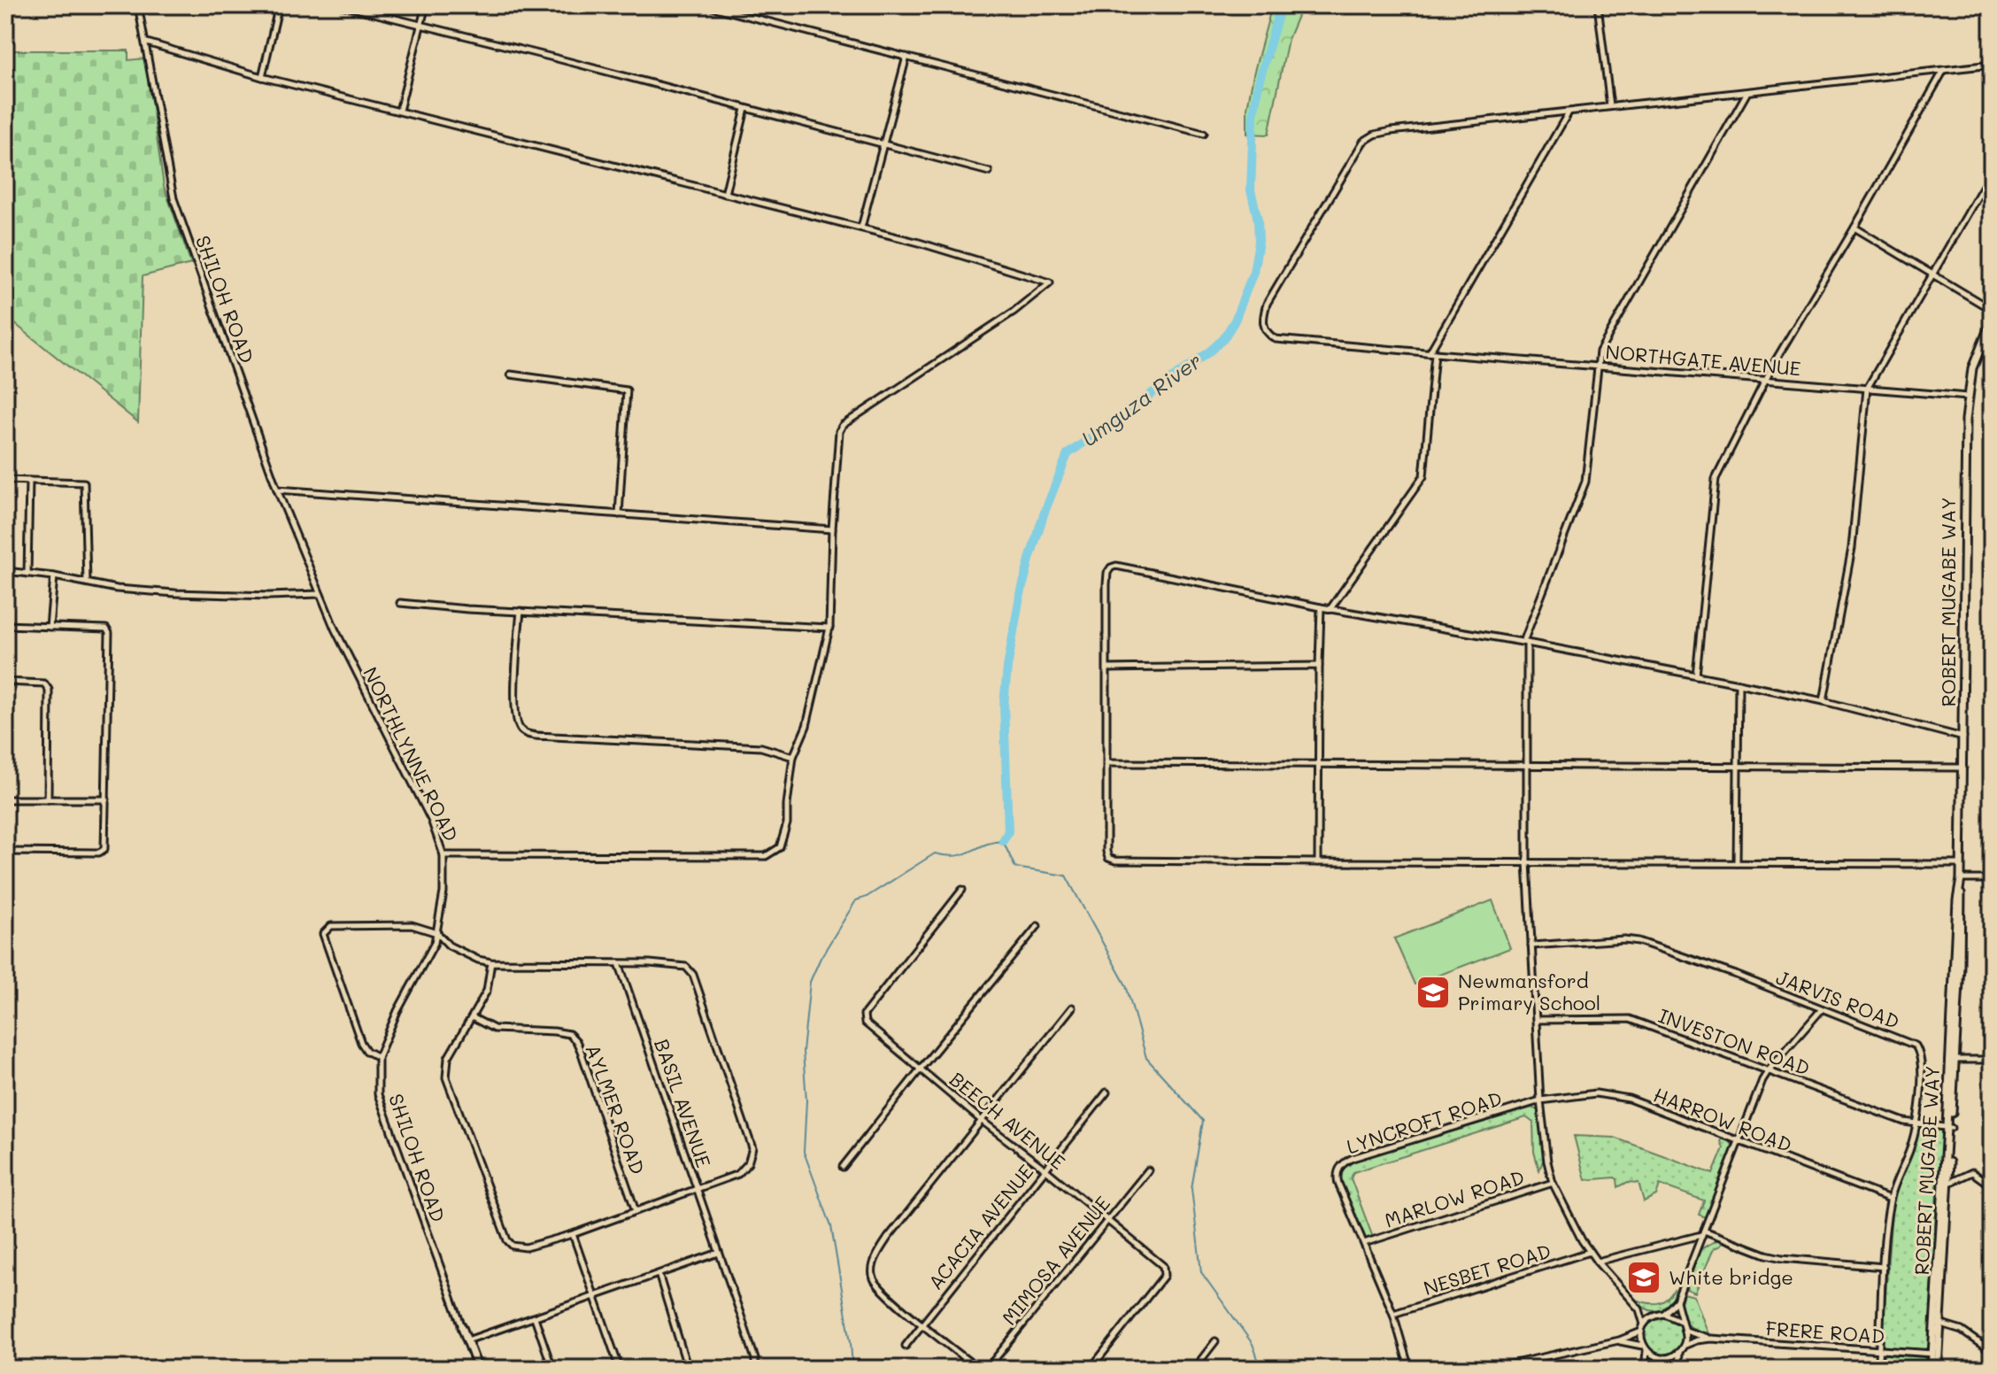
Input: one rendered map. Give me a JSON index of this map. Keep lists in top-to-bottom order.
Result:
{
  "streets": {
    "main road": ["ROBERT MUGABE WAY"],
    "street": [
      "SHILOH ROAD",
      "NORTHGATE AVENUE",
      "NORTHLYNNE ROAD",
      "JARVIS ROAD",
      "INVESTON ROAD",
      "BASIL AVENUE",
      "AYLMER ROAD",
      "HARROW ROAD",
      "BEECH AVENUE",
      "LYNCROFT ROAD",
      "MARLOW ROAD",
      "ACACIA AVENUE",
      "MIMOSA AVENUE",
      "NESBET ROAD",
      "FRERE ROAD"
    ]
  },
  "crossings": [
    ["SHILOH ROAD", "NORTHLYNNE ROAD"],
    ["NORTHGATE AVENUE", "ROBERT MUGABE WAY"],
    ["ROBERT MUGABE WAY", "INVESTON ROAD"],
    ["ROBERT MUGABE WAY", "FRERE ROAD"],
    ["JARVIS ROAD", "INVESTON ROAD"],
    ["JARVIS ROAD", "HARROW ROAD"],
    ["JARVIS ROAD", "FRERE ROAD"],
    ["HARROW ROAD", "LYNCROFT ROAD"],
    ["BEECH AVENUE", "ACACIA AVENUE"],
    ["BEECH AVENUE", "MIMOSA AVENUE"],
    ["LYNCROFT ROAD", "MARLOW ROAD"]
  ],
  "water": ["Umguza River"],
  "places": {
    "school or university": ["Newmansford Primary School", "White bridge"]
  }
}
